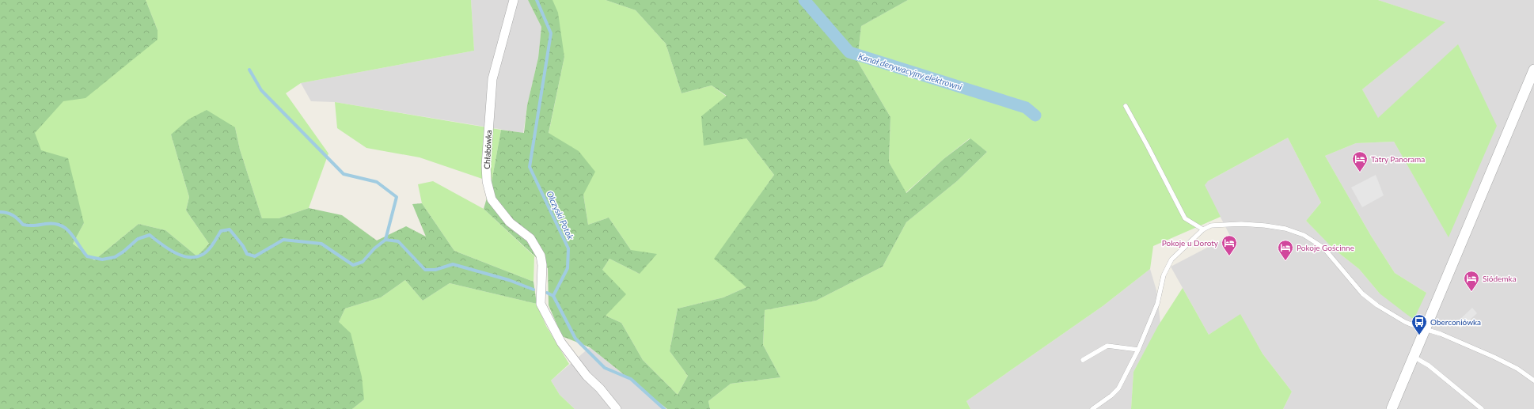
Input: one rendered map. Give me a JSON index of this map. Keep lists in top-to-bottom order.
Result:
{
  "streets": {
    "street": ["Chłabówka"]
  },
  "water": ["Kanał derywacyjny elektrowni", "Olczyski Potok"],
  "places": {
    "hotel": [
      "Tatry Panorama",
      "Pokoje u Doroty",
      "Pokoje Gościnne",
      "Siódemka"
    ],
    "bus stop": ["Oberconiówka"]
  }
}
